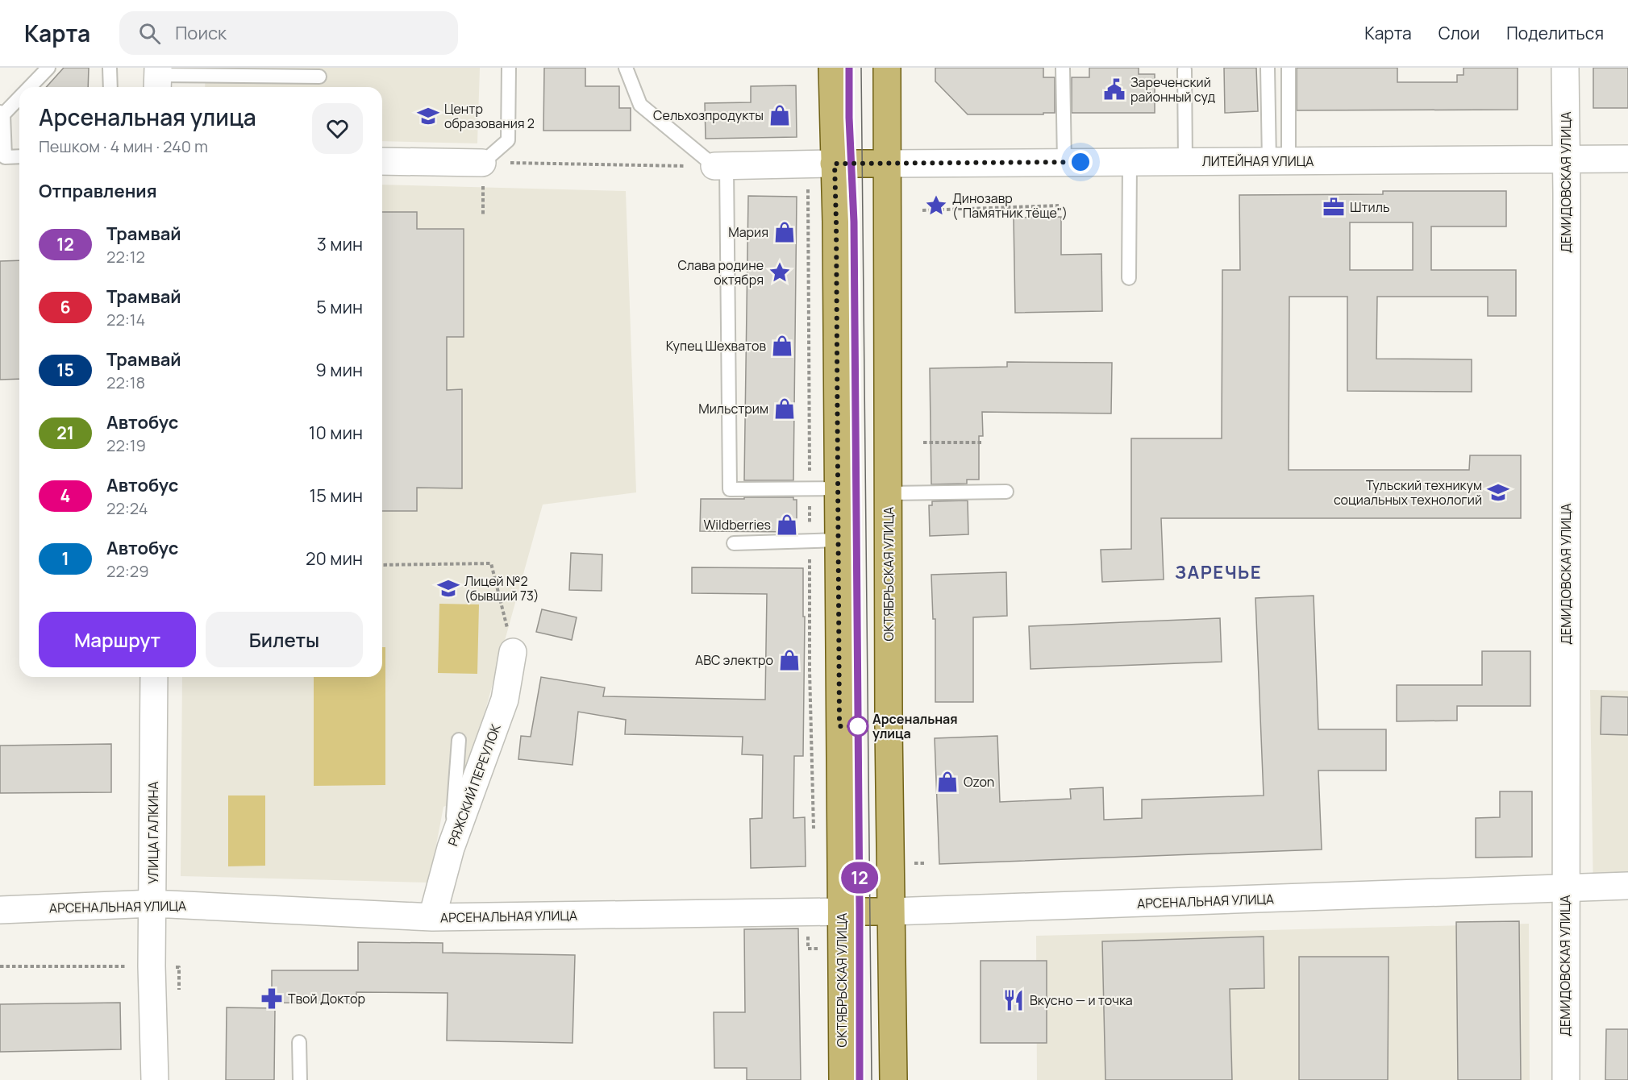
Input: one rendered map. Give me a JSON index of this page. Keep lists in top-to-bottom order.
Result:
{
  "streets": {
    "main road": ["ОКТЯБРЬСКАЯ УЛИЦА", "АРСЕНАЛЬНАЯ УЛИЦА"],
    "street": [
      "ЛИТЕЙНАЯ УЛИЦА",
      "ДЕМИДОВСКАЯ УЛИЦА",
      "РЯЖСКИЙ ПЕРЕУЛОК",
      "УЛИЦА ГАЛКИНА"
    ]
  },
  "crossings": [
    ["ЛИТЕЙНАЯ УЛИЦА", "ДЕМИДОВСКАЯ УЛИЦА"],
    ["ЛИТЕЙНАЯ УЛИЦА", "ОКТЯБРЬСКАЯ УЛИЦА"],
    ["ДЕМИДОВСКАЯ УЛИЦА", "АРСЕНАЛЬНАЯ УЛИЦА"],
    ["ОКТЯБРЬСКАЯ УЛИЦА", "АРСЕНАЛЬНАЯ УЛИЦА"],
    ["РЯЖСКИЙ ПЕРЕУЛОК", "АРСЕНАЛЬНАЯ УЛИЦА"],
    ["УЛИЦА ГАЛКИНА", "АРСЕНАЛЬНАЯ УЛИЦА"]
  ],
  "districts": ["ЗАРЕЧЬЕ"],
  "places": {
    "public building": ["Зареченский районный суд"],
    "shop": [
      "Сельхозпродукты",
      "Мария",
      "Купец Шехватов",
      "Мильстрим",
      "Wildberries",
      "АВС электро",
      "Ozon"
    ],
    "school or university": ["Центр образования 2", "Тульский техникум социальных технологий", "Лицей №2 (бывший 73)"],
    "place": ["Динозавр (\"Памятник тёще\")", "Слава родине октября"],
    "office": ["Штиль"],
    "other": ["Арсенальная улица"],
    "pharmacy": ["Твой Доктор"],
    "restaurant": ["Вкусно — и точка"]
  },
  "lines": ["tram line 12"],
  "page": {
    "header": "Карта",
    "search": "Поиск",
    "nav": ["Карта", "Слои", "Поделиться"],
    "on_map": "12",
    "heading": [
      ["Арсенальная улица", "Пешком · 4 мин · 240 m"],
      "Отправления"
    ],
    "list": [
      {
        "mark": "12",
        "name": "Трамвай",
        "note": "22:12",
        "value": "3 мин"
      },
      {
        "mark": "6",
        "name": "Трамвай",
        "note": "22:14",
        "value": "5 мин"
      },
      {
        "mark": "15",
        "name": "Трамвай",
        "note": "22:18",
        "value": "9 мин"
      },
      {
        "mark": "21",
        "name": "Автобус",
        "note": "22:19",
        "value": "10 мин"
      },
      {
        "mark": "4",
        "name": "Автобус",
        "note": "22:24",
        "value": "15 мин"
      },
      {
        "mark": "1",
        "name": "Автобус",
        "note": "22:29",
        "value": "20 мин"
      }
    ],
    "buttons": ["Маршрут", "Билеты"]
  }
}
